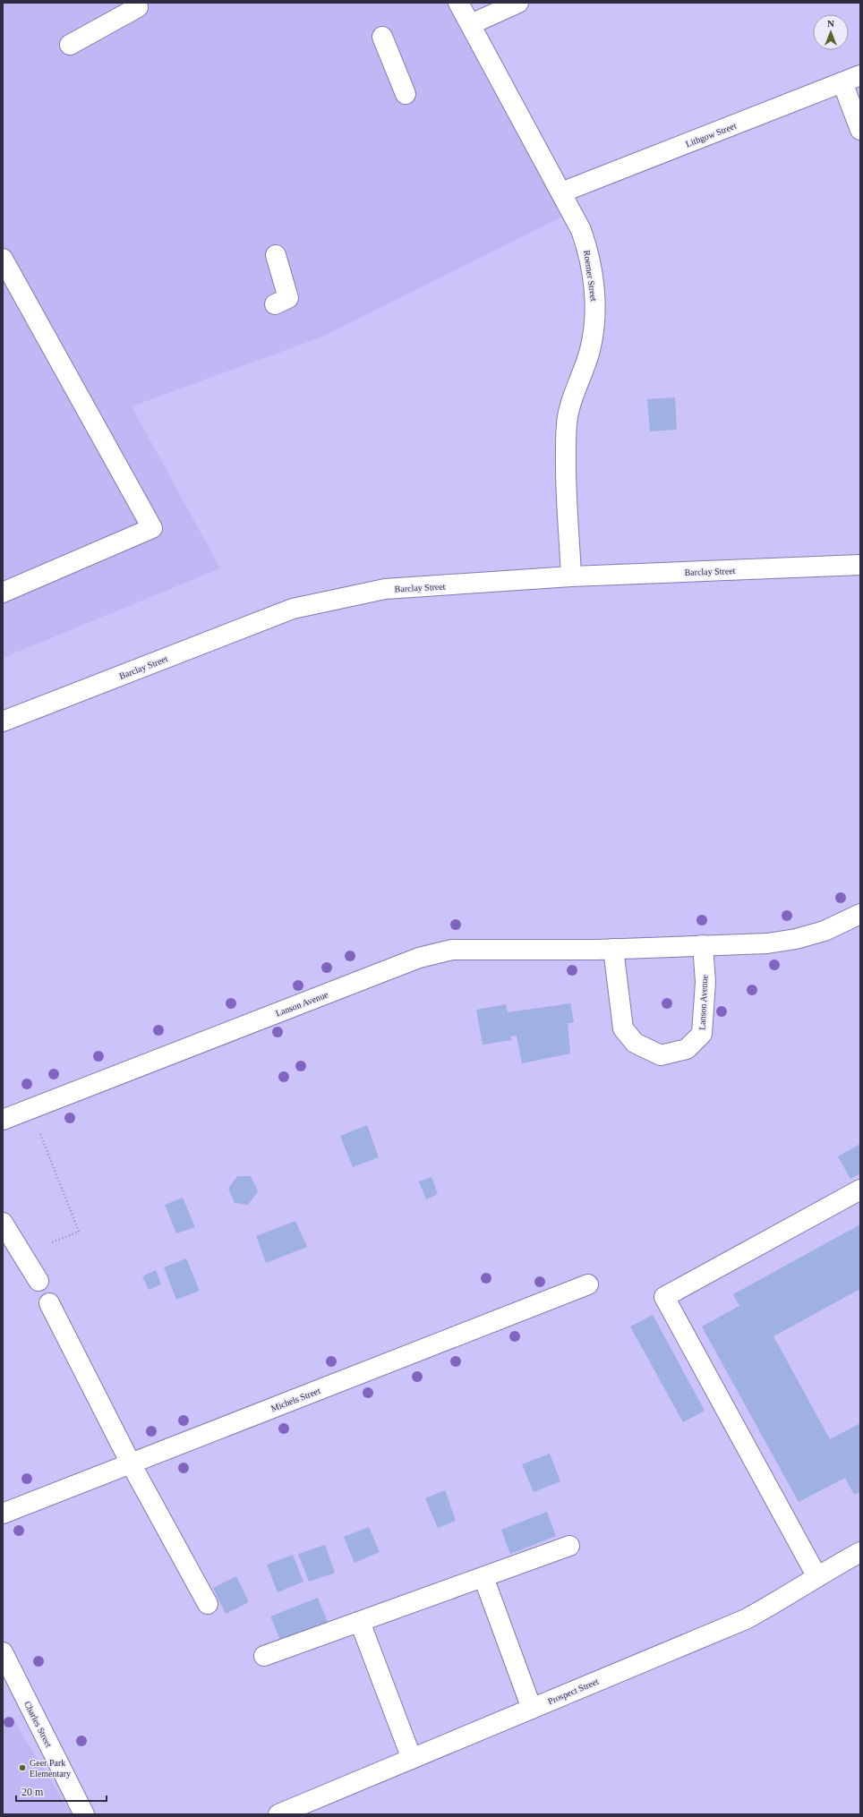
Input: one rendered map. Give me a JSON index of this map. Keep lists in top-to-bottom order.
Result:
{
  "streets": {
    "street": [
      "Lithgow Street",
      "Roemer Street",
      "Barclay Street",
      "Lanson Avenue",
      "Michels Street",
      "Prospect Street",
      "Charles Street"
    ]
  },
  "crossings": [
    ["Lithgow Street", "Roemer Street"],
    ["Roemer Street", "Barclay Street"]
  ],
  "places": ["Geer Park Elementary"],
  "scale_bar": "20 m",
  "north": "top"
}
